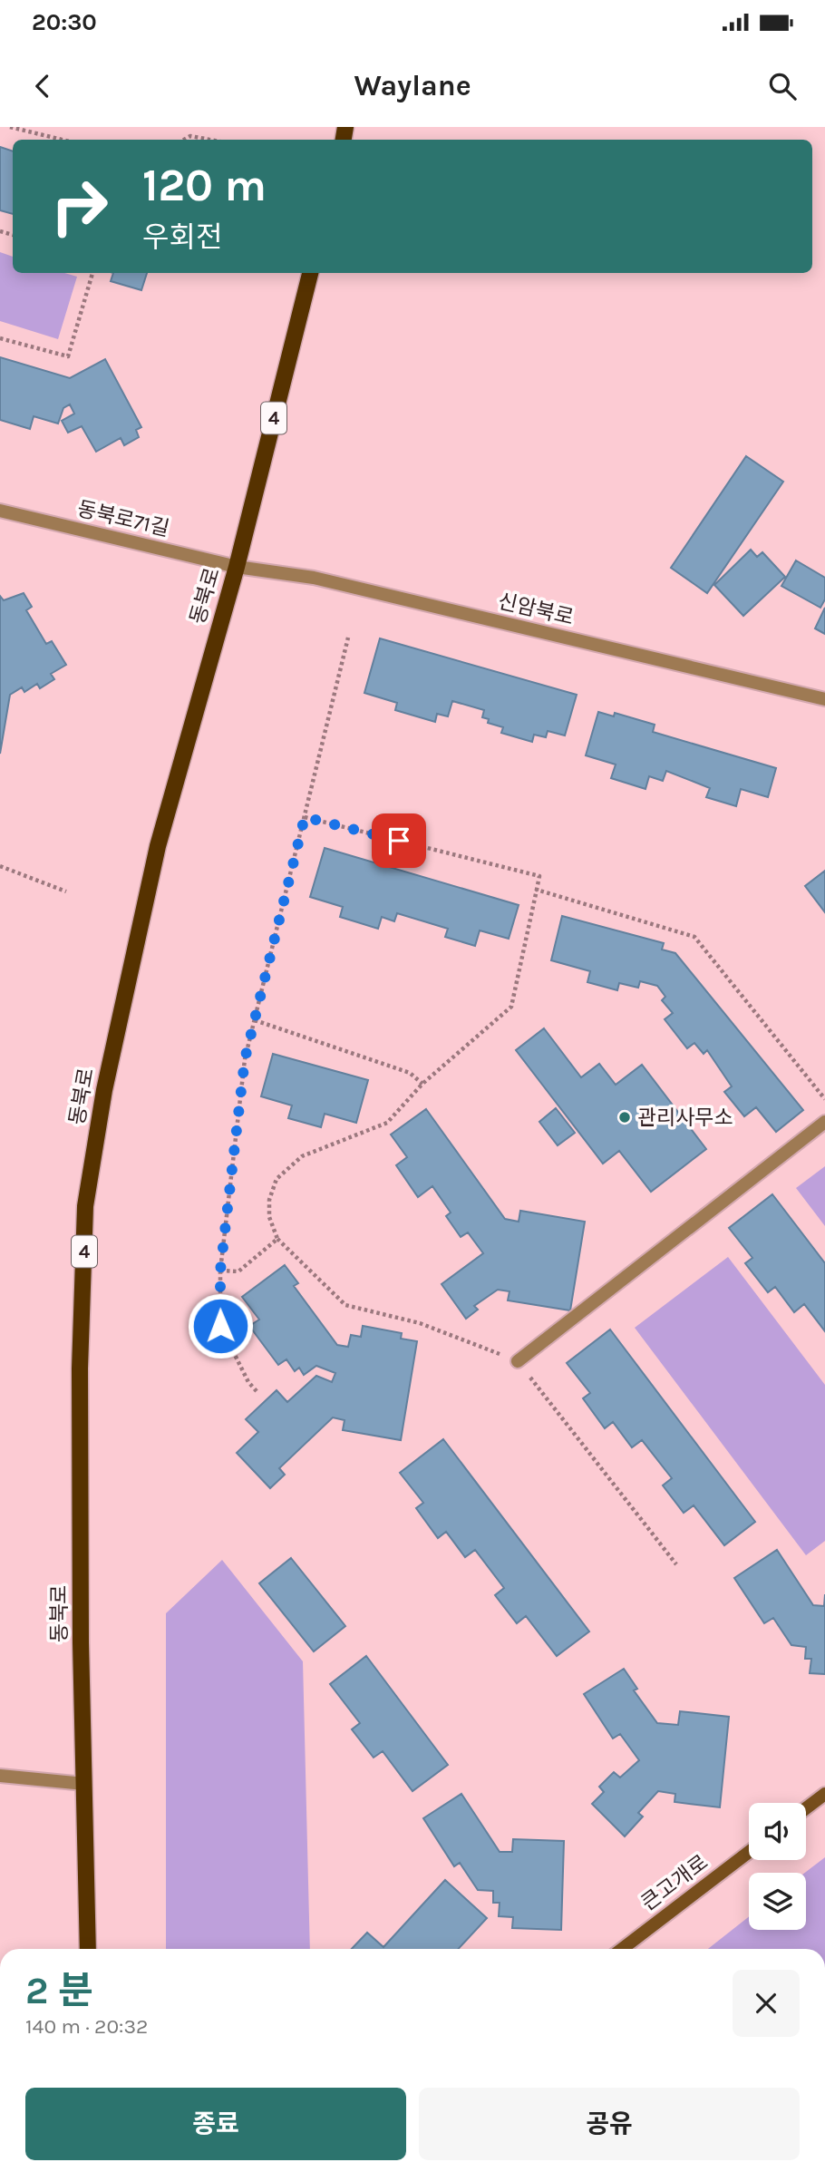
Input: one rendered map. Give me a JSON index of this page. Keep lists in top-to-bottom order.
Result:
{
  "streets": {
    "main road": ["4", "동북로", "큰고개로"],
    "street": ["동북로71길", "신암북로"]
  },
  "crossings": [
    ["동북로71길", "동북로"],
    ["동북로71길", "신암북로"],
    ["동북로", "신암북로"]
  ],
  "places": ["관리사무소"],
  "page": {
    "status": "20:30",
    "header": "Waylane",
    "turn": ["120 m", "우회전"],
    "heading": ["2 분", "140 m · 20:32"],
    "buttons": ["종료", "공유"]
  }
}
